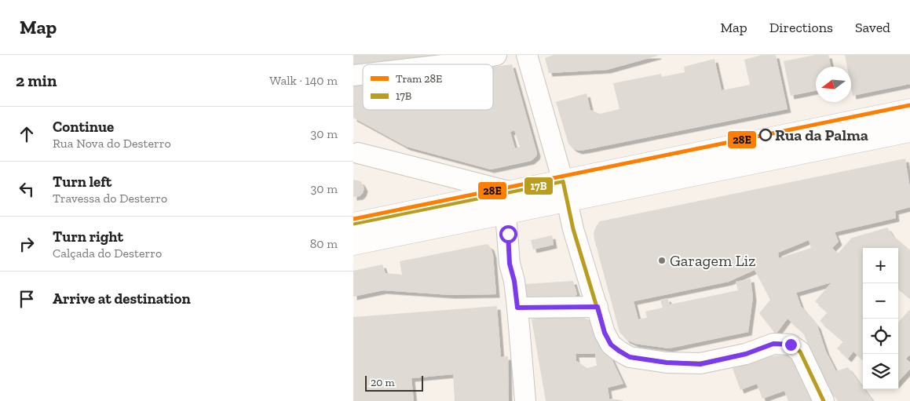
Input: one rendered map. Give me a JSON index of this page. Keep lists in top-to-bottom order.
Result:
{
  "places": ["Rua da Palma", "Garagem Liz"],
  "lines": ["tram line 28E", "transit line 17B"],
  "legend": ["Tram 28E", "17B"],
  "scale_bar": "20 m",
  "north": "left",
  "page": {
    "header": "Map",
    "nav": ["Map", "Directions", "Saved"],
    "heading": ["2 min", "Walk · 140 m"],
    "list": [
      ["Continue", "Rua Nova do Desterro", "30 m"],
      ["Turn left", "Travessa do Desterro", "30 m"],
      ["Turn right", "Calçada do Desterro", "80 m"],
      "Arrive at destination"
    ],
    "map_buttons": ["+", "−"],
    "scale": "20 m"
  }
}
